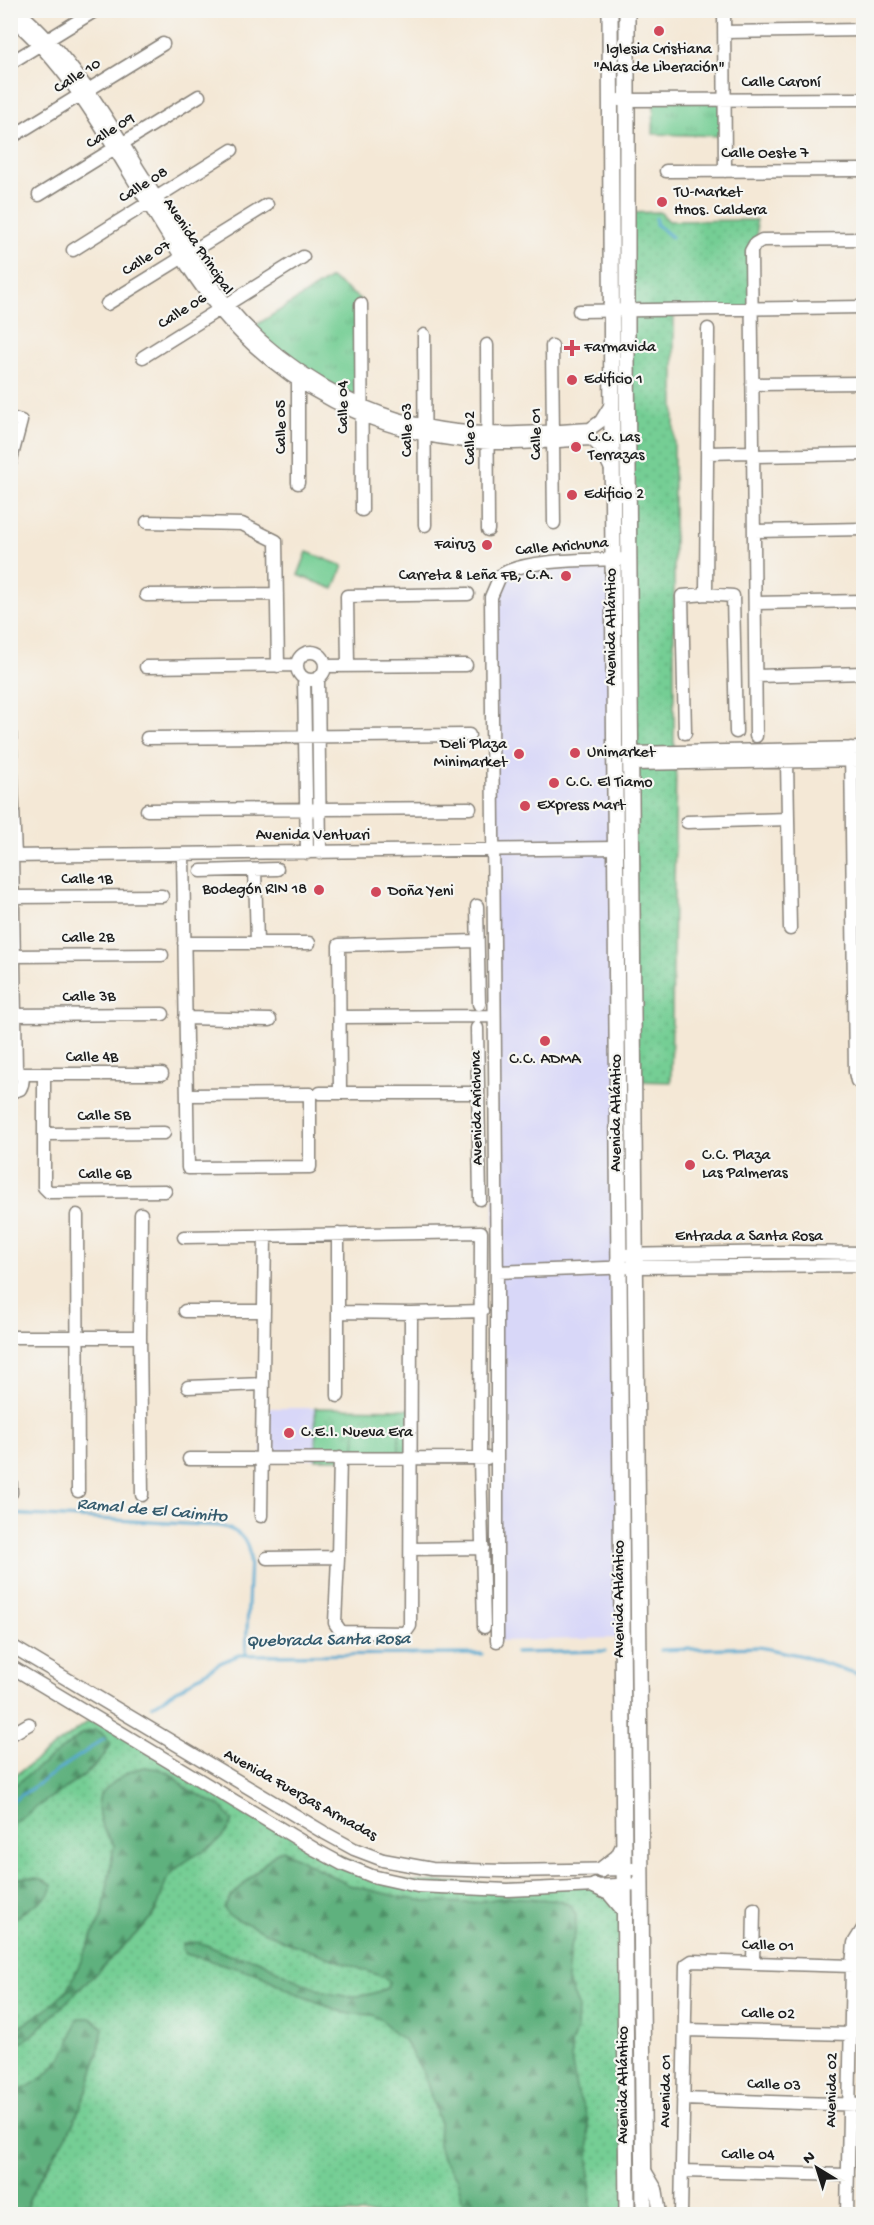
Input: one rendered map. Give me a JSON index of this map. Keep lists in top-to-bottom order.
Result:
{
  "streets": {
    "main road": ["Avenida Atlántico"],
    "street": [
      "Calle 10",
      "Calle Caroní",
      "Calle 09",
      "Calle Oeste 7",
      "Calle 08",
      "Avenida Principal",
      "Calle 07",
      "Calle 06",
      "Calle 04",
      "Calle 05",
      "Calle 03",
      "Calle 01",
      "Calle 02",
      "Calle Arichuna",
      "Avenida Ventuari",
      "Calle 1B",
      "Calle 2B",
      "Calle 3B",
      "Calle 4B",
      "Avenida Arichuna",
      "Calle 5B",
      "Calle 6B",
      "Entrada a Santa Rosa",
      "Avenida Fuerzas Armadas",
      "Avenida 02",
      "Avenida 01"
    ]
  },
  "crossings": [
    ["Calle 10", "Avenida Principal"],
    ["Calle Caroní", "Avenida Atlántico"],
    ["Calle 09", "Avenida Principal"],
    ["Calle 08", "Avenida Principal"],
    ["Avenida Principal", "Calle 07"],
    ["Avenida Principal", "Calle 06"],
    ["Avenida Principal", "Calle 04"],
    ["Avenida Principal", "Calle 05"],
    ["Avenida Principal", "Calle 03"],
    ["Avenida Principal", "Calle 01"],
    ["Avenida Principal", "Calle 02"],
    ["Calle 04", "Avenida 02"],
    ["Calle 04", "Avenida 01"],
    ["Calle 03", "Avenida 02"],
    ["Calle 03", "Avenida 01"],
    ["Calle 01", "Avenida 02"],
    ["Calle 01", "Avenida 01"],
    ["Calle 02", "Avenida 02"],
    ["Calle 02", "Avenida 01"],
    ["Calle Arichuna", "Avenida Atlántico"],
    ["Calle Arichuna", "Avenida Arichuna"],
    ["Avenida Atlántico", "Avenida Ventuari"],
    ["Avenida Atlántico", "Entrada a Santa Rosa"],
    ["Avenida Atlántico", "Avenida Fuerzas Armadas"],
    ["Avenida Ventuari", "Avenida Arichuna"],
    ["Avenida Arichuna", "Entrada a Santa Rosa"],
    ["Calle 5B", "Calle 6B"]
  ],
  "water": ["Ramal de El Caimito", "Quebrada Santa Rosa"],
  "places": {
    "other": [
      "Iglesia Cristiana \"Alas de Liberación\"",
      "TU-Market Hnos. Caldera",
      "Edificio 1",
      "C.C. Las Terrazas",
      "Edificio 2",
      "Fairuz",
      "Carreta & Leña FB, C.A.",
      "Unimarket",
      "Deli Plaza Minimarket",
      "C.C. El Tiamo",
      "Express Mart",
      "Bodegón RIN 18",
      "Doña Yeni",
      "C.C. ADMA",
      "C.C. Plaza Las Palmeras",
      "C.E.I. Nueva Era"
    ],
    "health": ["Farmavida"]
  },
  "north": "top left"
}
